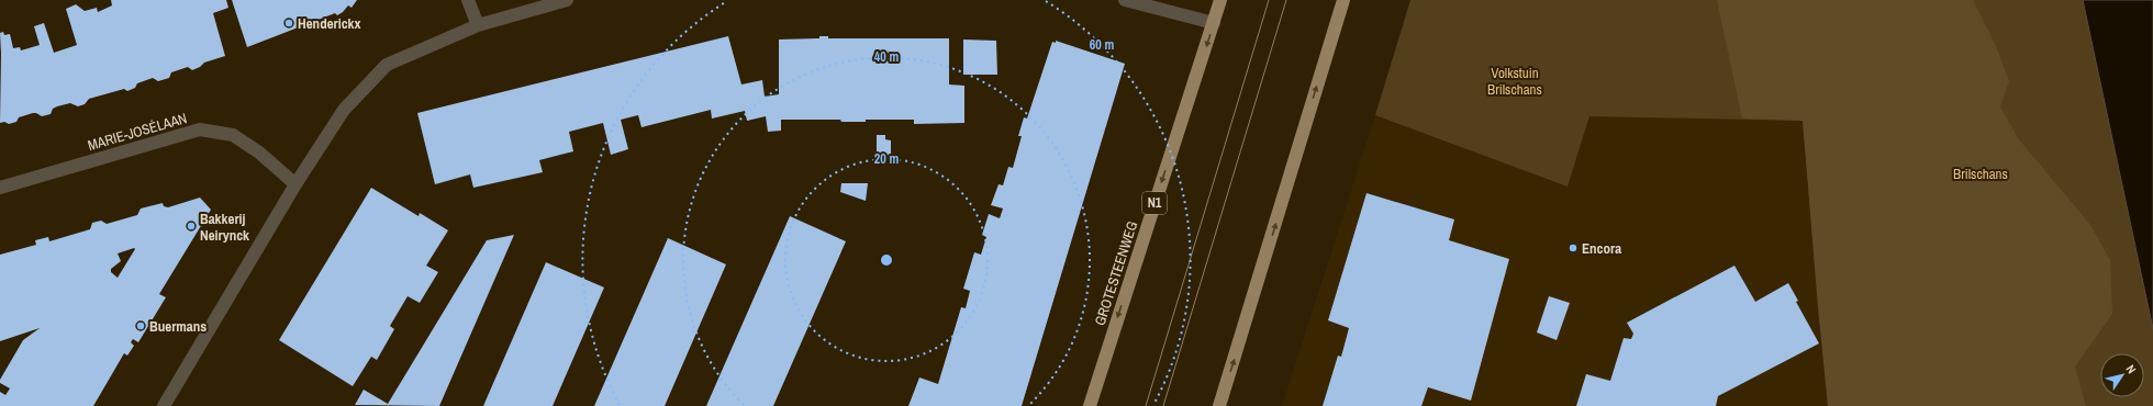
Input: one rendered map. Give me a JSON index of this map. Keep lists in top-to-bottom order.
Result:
{
  "streets": {
    "main road": ["N1", "GROTESTEENWEG"],
    "street": ["MARIE-JOSÉLAAN"]
  },
  "one_way": ["GROTESTEENWEG"],
  "parks": ["Volkstuin Brilschans", "Brilschans"],
  "places": [
    "Henderickx",
    "Bakkerij Neirynck",
    "Encora",
    "Buermans"
  ],
  "north": "top right",
  "rings": ["60 m", "40 m", "20 m"]
}
